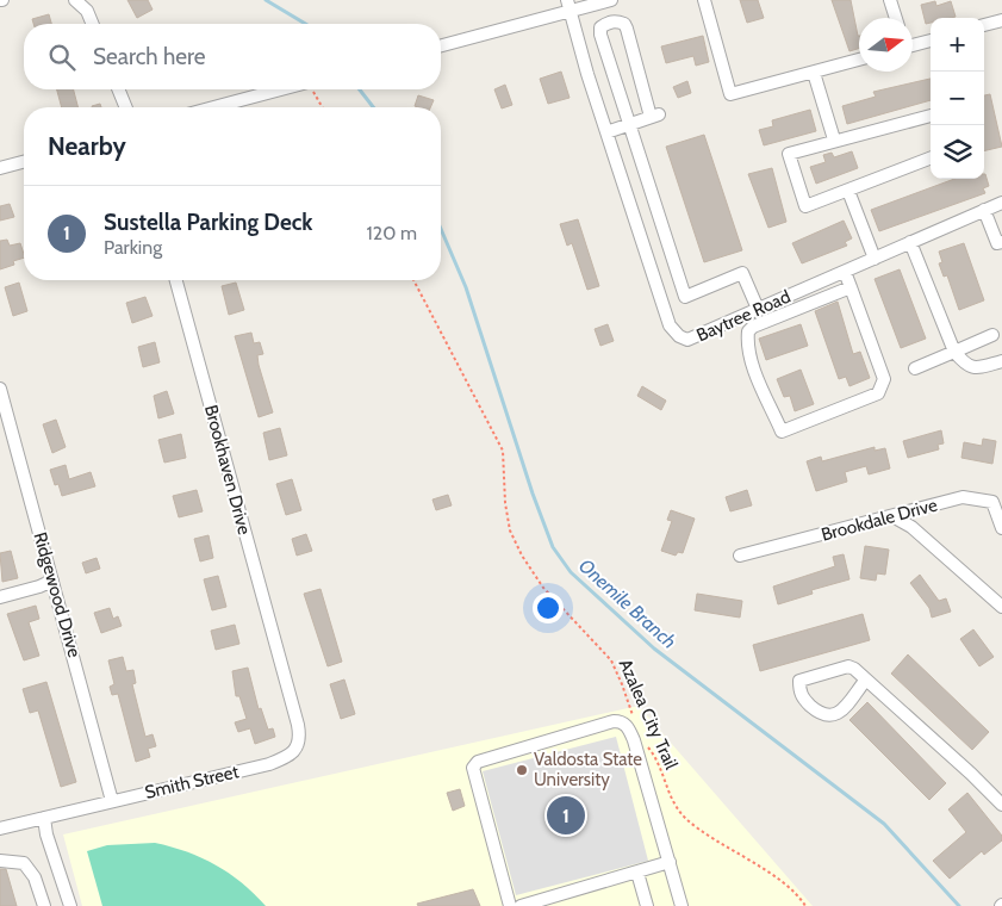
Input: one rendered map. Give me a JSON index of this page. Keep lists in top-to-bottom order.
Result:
{
  "streets": {
    "street": [
      "Baytree Road",
      "Brookhaven Drive",
      "Brookdale Drive",
      "Ridgewood Drive",
      "Smith Street"
    ],
    "path": ["Azalea City Trail"]
  },
  "crossings": [
    ["Brookhaven Drive", "Smith Street"],
    ["Ridgewood Drive", "Smith Street"]
  ],
  "water": ["Onemile Branch"],
  "places": ["Valdosta State University"],
  "north": "right",
  "page": {
    "map_buttons": ["+", "−"],
    "search": "Search here",
    "heading": "Nearby",
    "list": [
      {
        "mark": "1",
        "name": "Sustella Parking Deck",
        "note": "Parking",
        "value": "120 m"
      }
    ],
    "pins": "1"
  }
}
